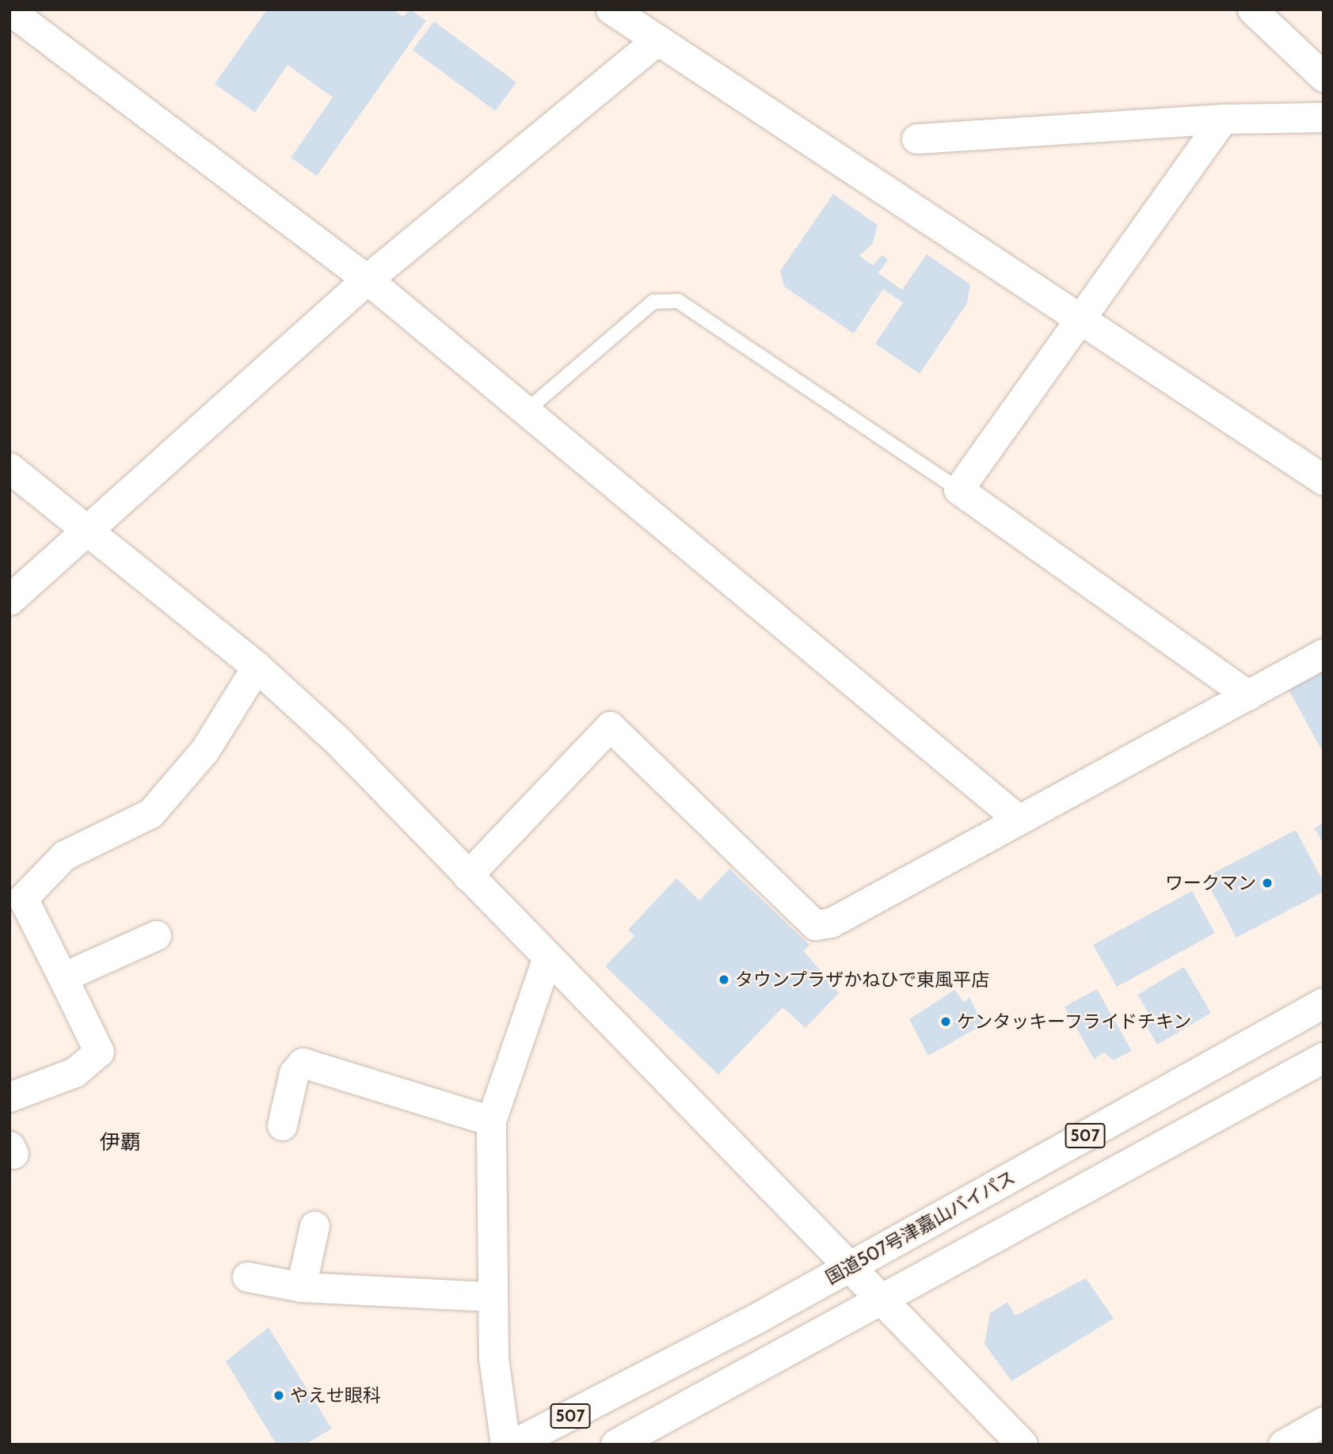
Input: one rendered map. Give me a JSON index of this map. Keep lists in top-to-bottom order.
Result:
{
  "streets": {
    "main road": ["507", "国道507号津嘉山バイパス"]
  },
  "districts": ["伊覇"],
  "places": [
    "ワークマン",
    "タウンプラザかねひで東風平店",
    "ケンタッキーフライドチキン",
    "やえせ眼科"
  ]
}
